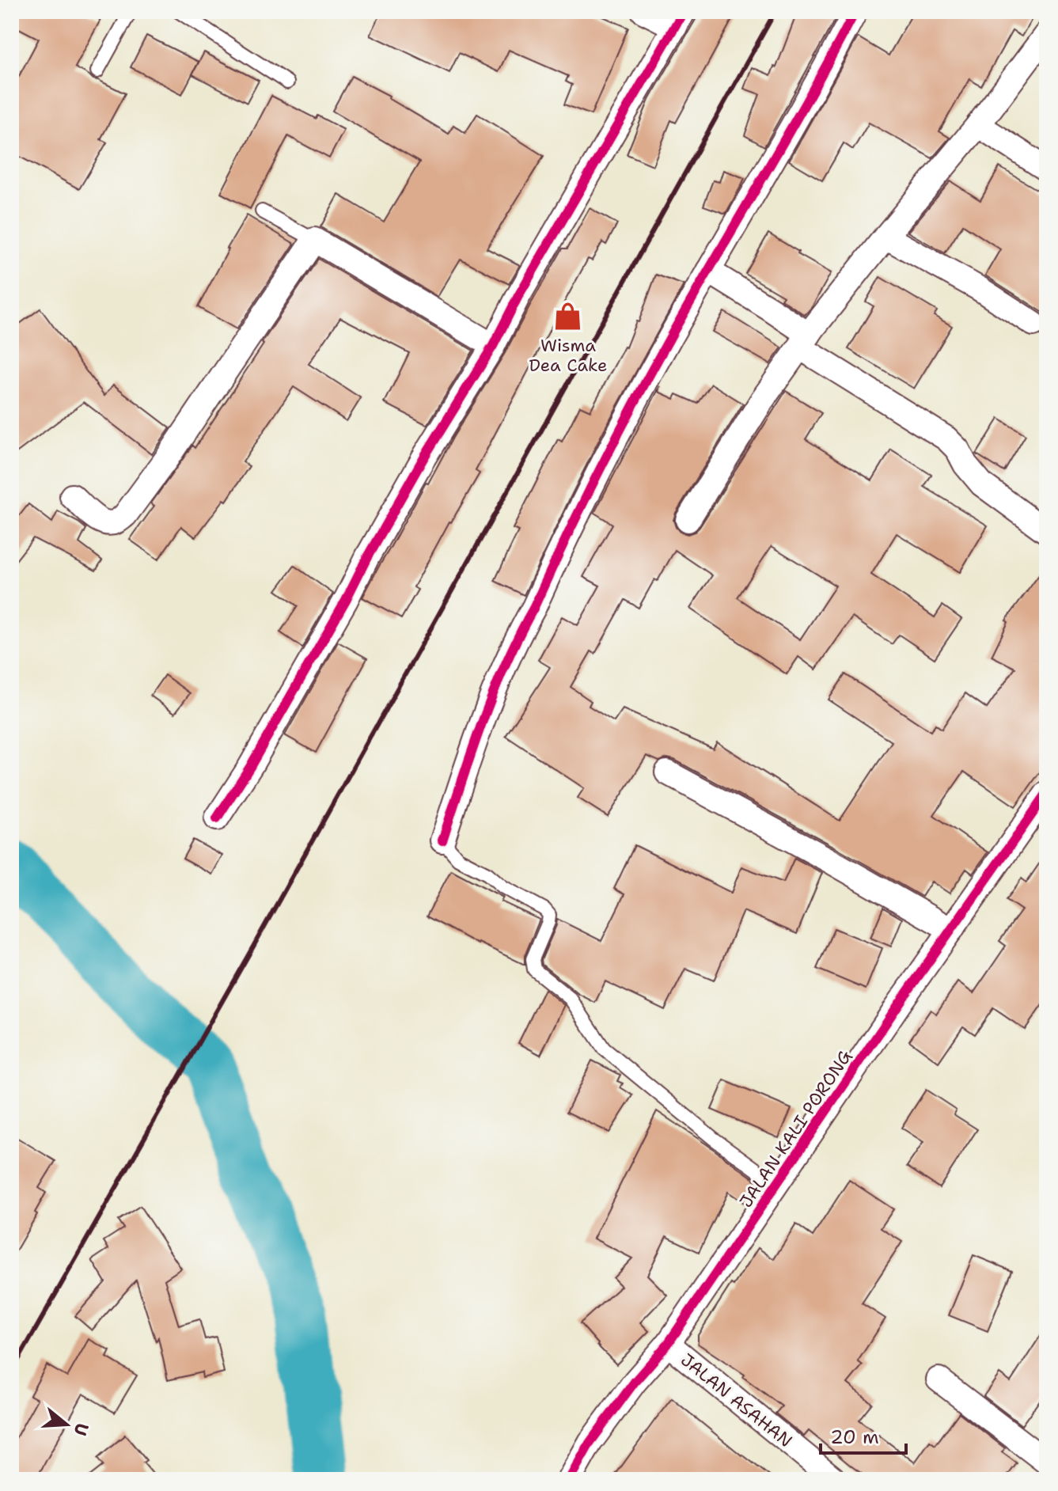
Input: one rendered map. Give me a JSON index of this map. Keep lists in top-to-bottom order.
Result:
{
  "streets": {
    "street": ["JALAN KALI PORONG", "JALAN ASAHAN"]
  },
  "crossings": [
    ["JALAN KALI PORONG", "JALAN ASAHAN"]
  ],
  "places": {
    "shop": ["Wisma Dea Cake"]
  },
  "scale_bar": "20 m",
  "north": "right"
}
